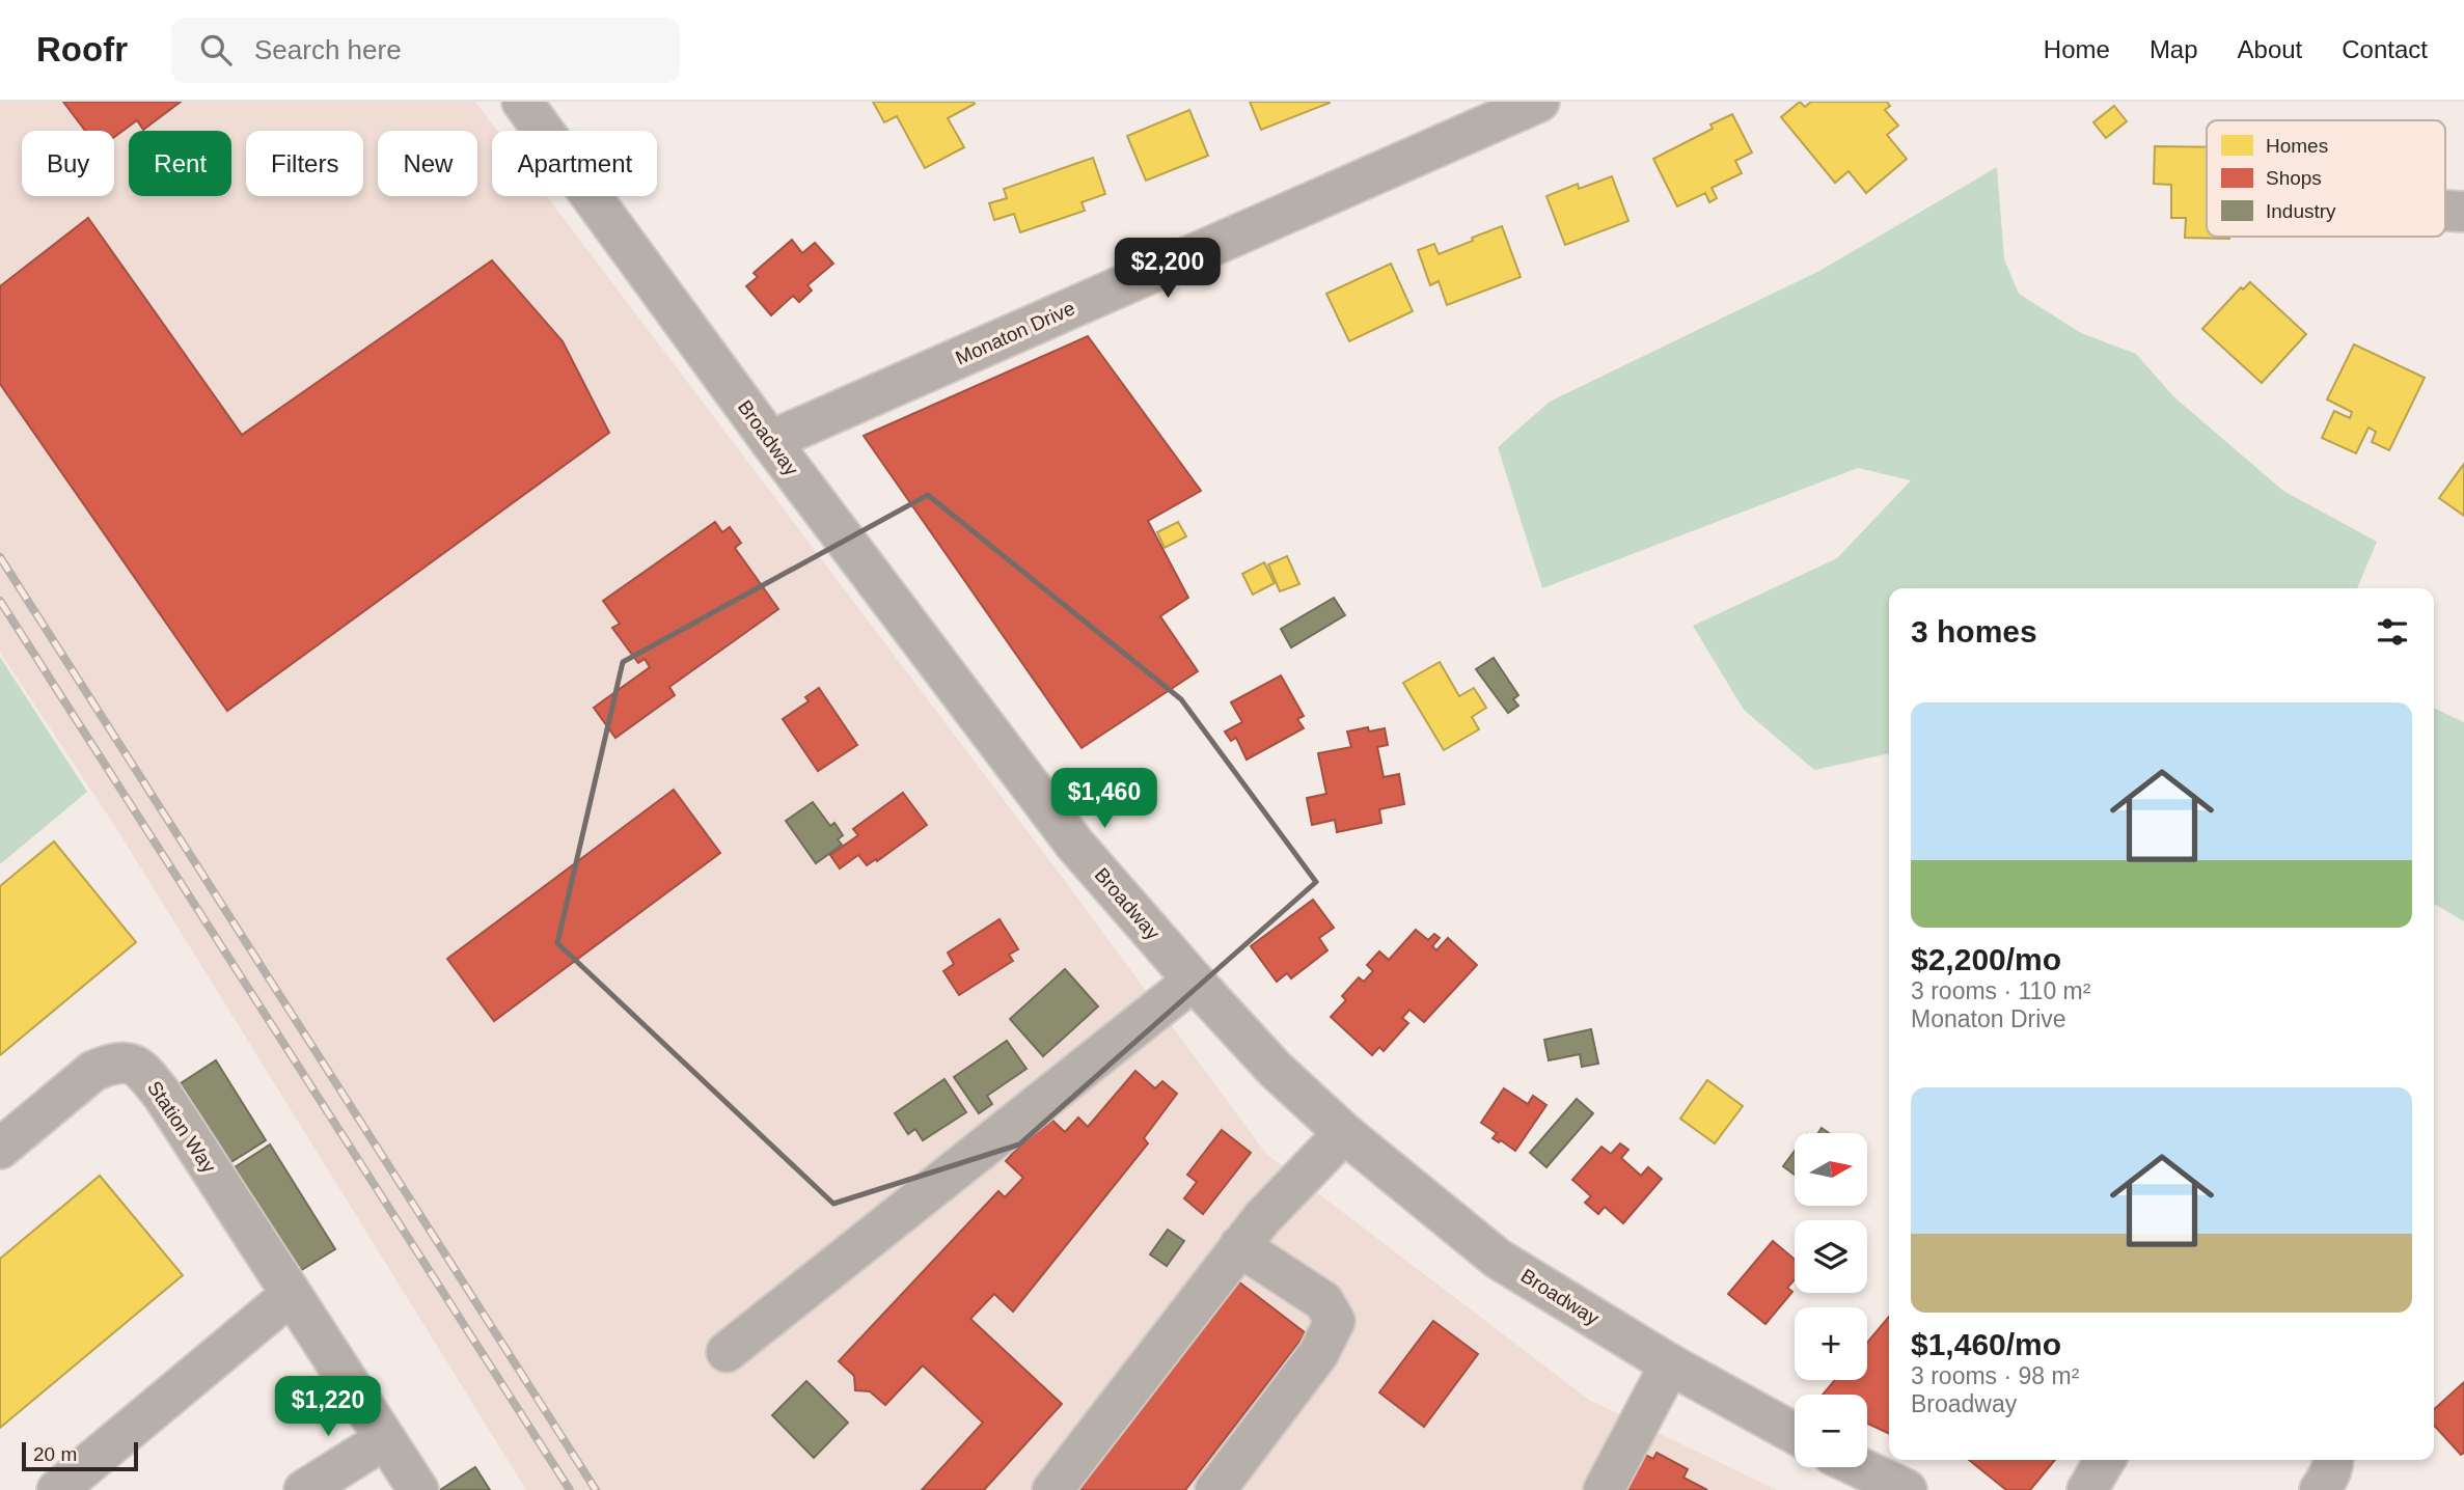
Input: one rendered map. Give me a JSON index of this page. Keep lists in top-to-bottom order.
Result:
{
  "streets": {
    "street": ["Monaton Drive", "Broadway", "Station Way"]
  },
  "crossings": [
    ["Monaton Drive", "Broadway"]
  ],
  "legend": ["Homes", "Shops", "Industry"],
  "scale_bar": "20 m",
  "north": "right",
  "page": {
    "header": "Roofr",
    "search": "Search here",
    "nav": [
      "Home",
      "Map",
      "About",
      "Contact"
    ],
    "chip": [
      "Buy",
      "Rent",
      "Filters",
      "New",
      "Apartment"
    ],
    "price": ["$2,200", "$1,460", "$1,220"],
    "heading": "3 homes",
    "list": [
      {
        "name": "$2,200/mo",
        "note": "3 rooms · 110 m² · Monaton Drive"
      },
      {
        "name": "$1,460/mo",
        "note": "3 rooms · 98 m² · Broadway"
      }
    ],
    "map_buttons": ["+", "−"],
    "scale": "20 m"
  }
}
